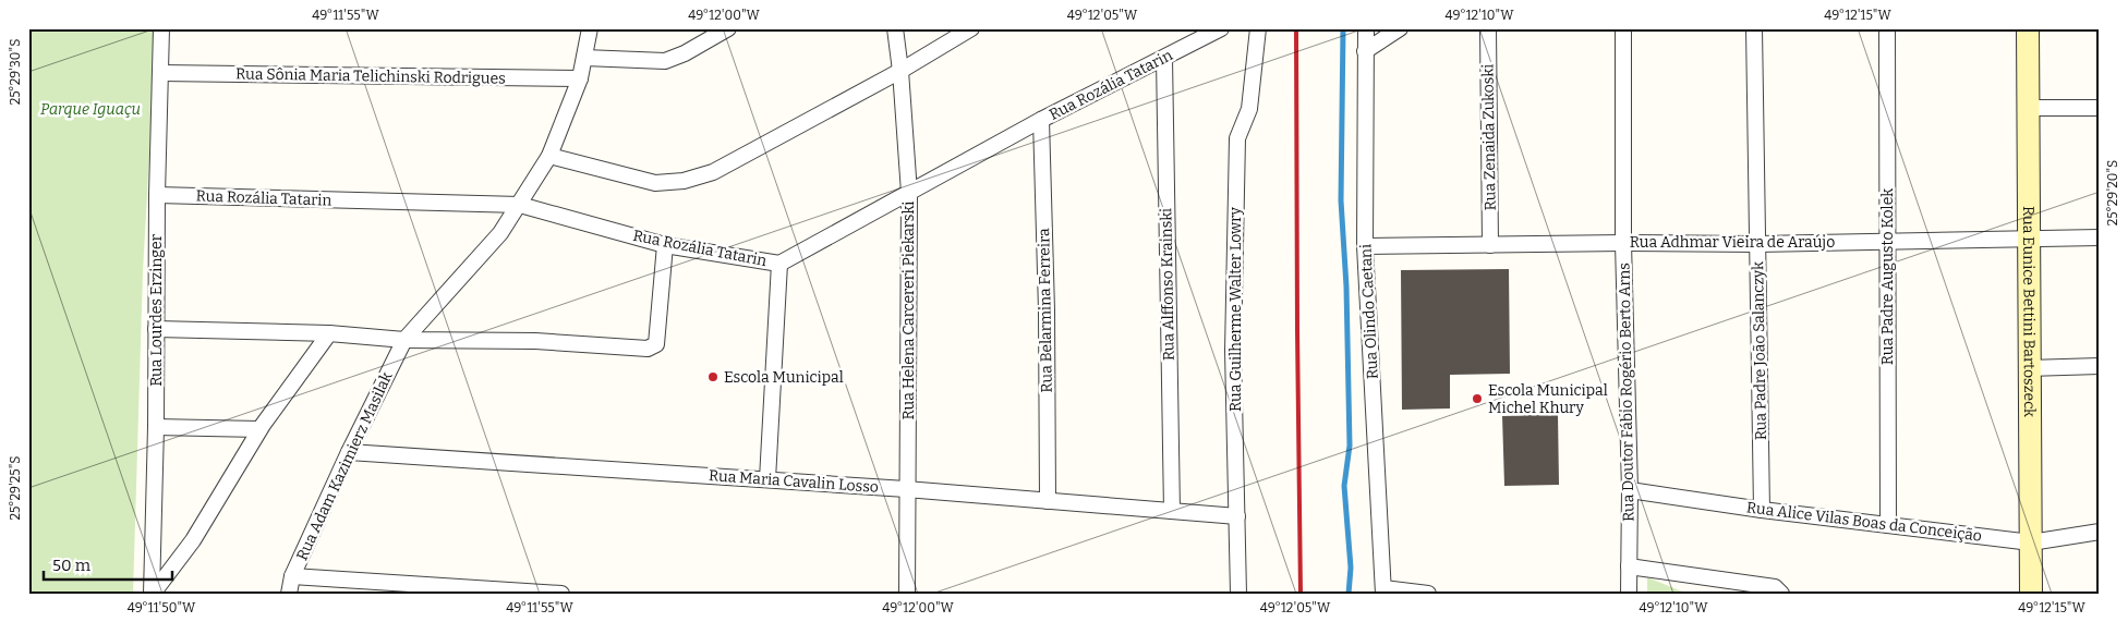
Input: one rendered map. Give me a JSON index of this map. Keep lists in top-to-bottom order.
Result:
{
  "streets": {
    "street": [
      "Rua Sônia Maria Telichinski Rodrigues",
      "Rua Rozália Tatarin",
      "Rua Zenaida Zukoski",
      "Rua Adhmar Vieira de Araújo",
      "Rua Padre Augusto Kolek",
      "Rua Alffonso Krainski",
      "Rua Guilherme Walter Lowry",
      "Rua Lourdes Erzinger",
      "Rua Helena Carcereri Piekarski",
      "Rua Belarmina Ferreira",
      "Rua Olindo Caetani",
      "Rua Eunice Bettini Bartoszeck",
      "Rua Padre João Salanczyk",
      "Rua Doutor Fábio Rogério Berto Arns",
      "Rua Adam Kazimierz Masilak",
      "Rua Maria Cavalin Losso",
      "Rua Alice Vilas Boas da Conceição"
    ]
  },
  "crossings": [
    ["Rua Sônia Maria Telichinski Rodrigues", "Rua Lourdes Erzinger"],
    ["Rua Sônia Maria Telichinski Rodrigues", "Rua Adam Kazimierz Masilak"],
    ["Rua Rozália Tatarin", "Rua Alffonso Krainski"],
    ["Rua Rozália Tatarin", "Rua Lourdes Erzinger"],
    ["Rua Rozália Tatarin", "Rua Helena Carcereri Piekarski"],
    ["Rua Rozália Tatarin", "Rua Belarmina Ferreira"],
    ["Rua Rozália Tatarin", "Rua Adam Kazimierz Masilak"],
    ["Rua Zenaida Zukoski", "Rua Adhmar Vieira de Araújo"],
    ["Rua Adhmar Vieira de Araújo", "Rua Padre Augusto Kolek"],
    ["Rua Adhmar Vieira de Araújo", "Rua Olindo Caetani"],
    ["Rua Adhmar Vieira de Araújo", "Rua Eunice Bettini Bartoszeck"],
    ["Rua Adhmar Vieira de Araújo", "Rua Padre João Salanczyk"],
    ["Rua Adhmar Vieira de Araújo", "Rua Doutor Fábio Rogério Berto Arns"],
    ["Rua Padre Augusto Kolek", "Rua Alice Vilas Boas da Conceição"],
    ["Rua Alffonso Krainski", "Rua Maria Cavalin Losso"],
    ["Rua Guilherme Walter Lowry", "Rua Maria Cavalin Losso"],
    ["Rua Helena Carcereri Piekarski", "Rua Maria Cavalin Losso"],
    ["Rua Belarmina Ferreira", "Rua Maria Cavalin Losso"],
    ["Rua Eunice Bettini Bartoszeck", "Rua Alice Vilas Boas da Conceição"],
    ["Rua Padre João Salanczyk", "Rua Alice Vilas Boas da Conceição"],
    ["Rua Doutor Fábio Rogério Berto Arns", "Rua Alice Vilas Boas da Conceição"],
    ["Rua Adam Kazimierz Masilak", "Rua Maria Cavalin Losso"]
  ],
  "parks": ["Parque Iguaçu"],
  "places": ["Escola Municipal", "Escola Municipal Michel Khury"],
  "scale_bar": "50 m",
  "coordinates": [
    "49°11'55\"W",
    "49°12'00\"W",
    "49°12'05\"W",
    "49°12'10\"W",
    "49°12'15\"W",
    "25°29'30\"S",
    "25°29'20\"S",
    "25°29'25\"S",
    "49°11'50\"W"
  ]
}
